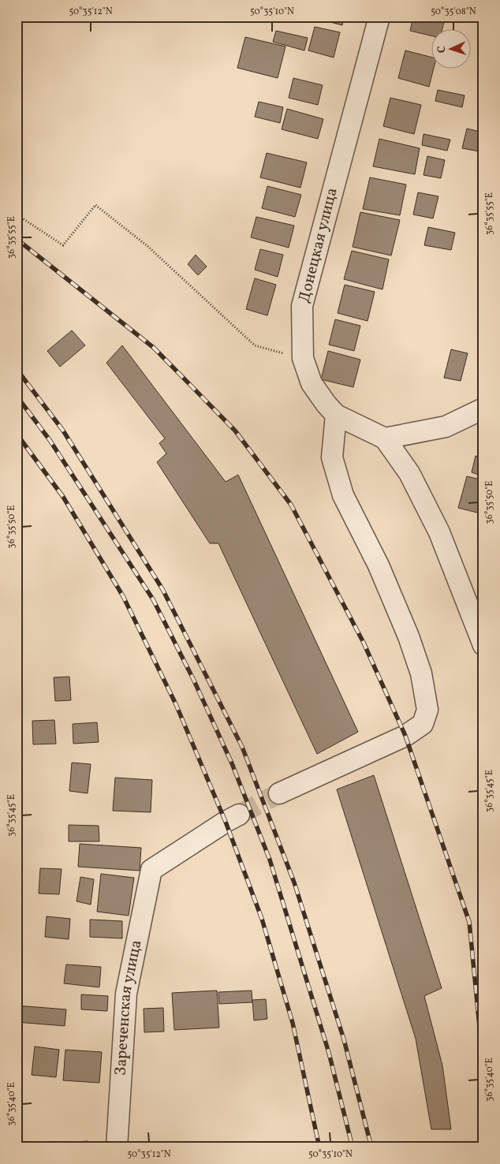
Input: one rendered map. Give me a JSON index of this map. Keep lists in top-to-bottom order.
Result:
{
  "streets": {
    "street": ["Донецкая улица", "Зареченская улица"]
  },
  "north": "left",
  "coordinates": [
    "50°35'12\"N",
    "50°35'10\"N",
    "50°35'08\"N",
    "36°35'55\"E",
    "36°35'50\"E",
    "36°35'45\"E",
    "36°35'40\"E"
  ]
}
